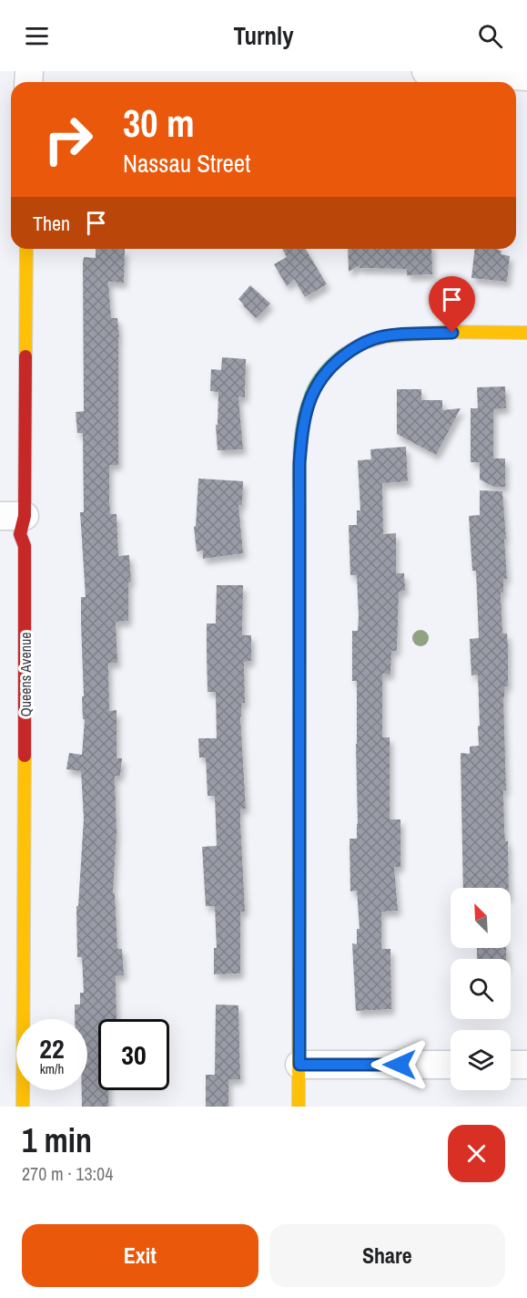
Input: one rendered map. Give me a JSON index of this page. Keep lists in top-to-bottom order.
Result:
{
  "streets": {
    "street": ["Queens Avenue"]
  },
  "north": "top left",
  "page": {
    "header": "Turnly",
    "turn": ["30 m", "Nassau Street"],
    "then": "Then",
    "speed": "22 km/h",
    "limit": "30",
    "heading": ["1 min", "270 m · 13:04"],
    "buttons": ["Exit", "Share"]
  }
}
